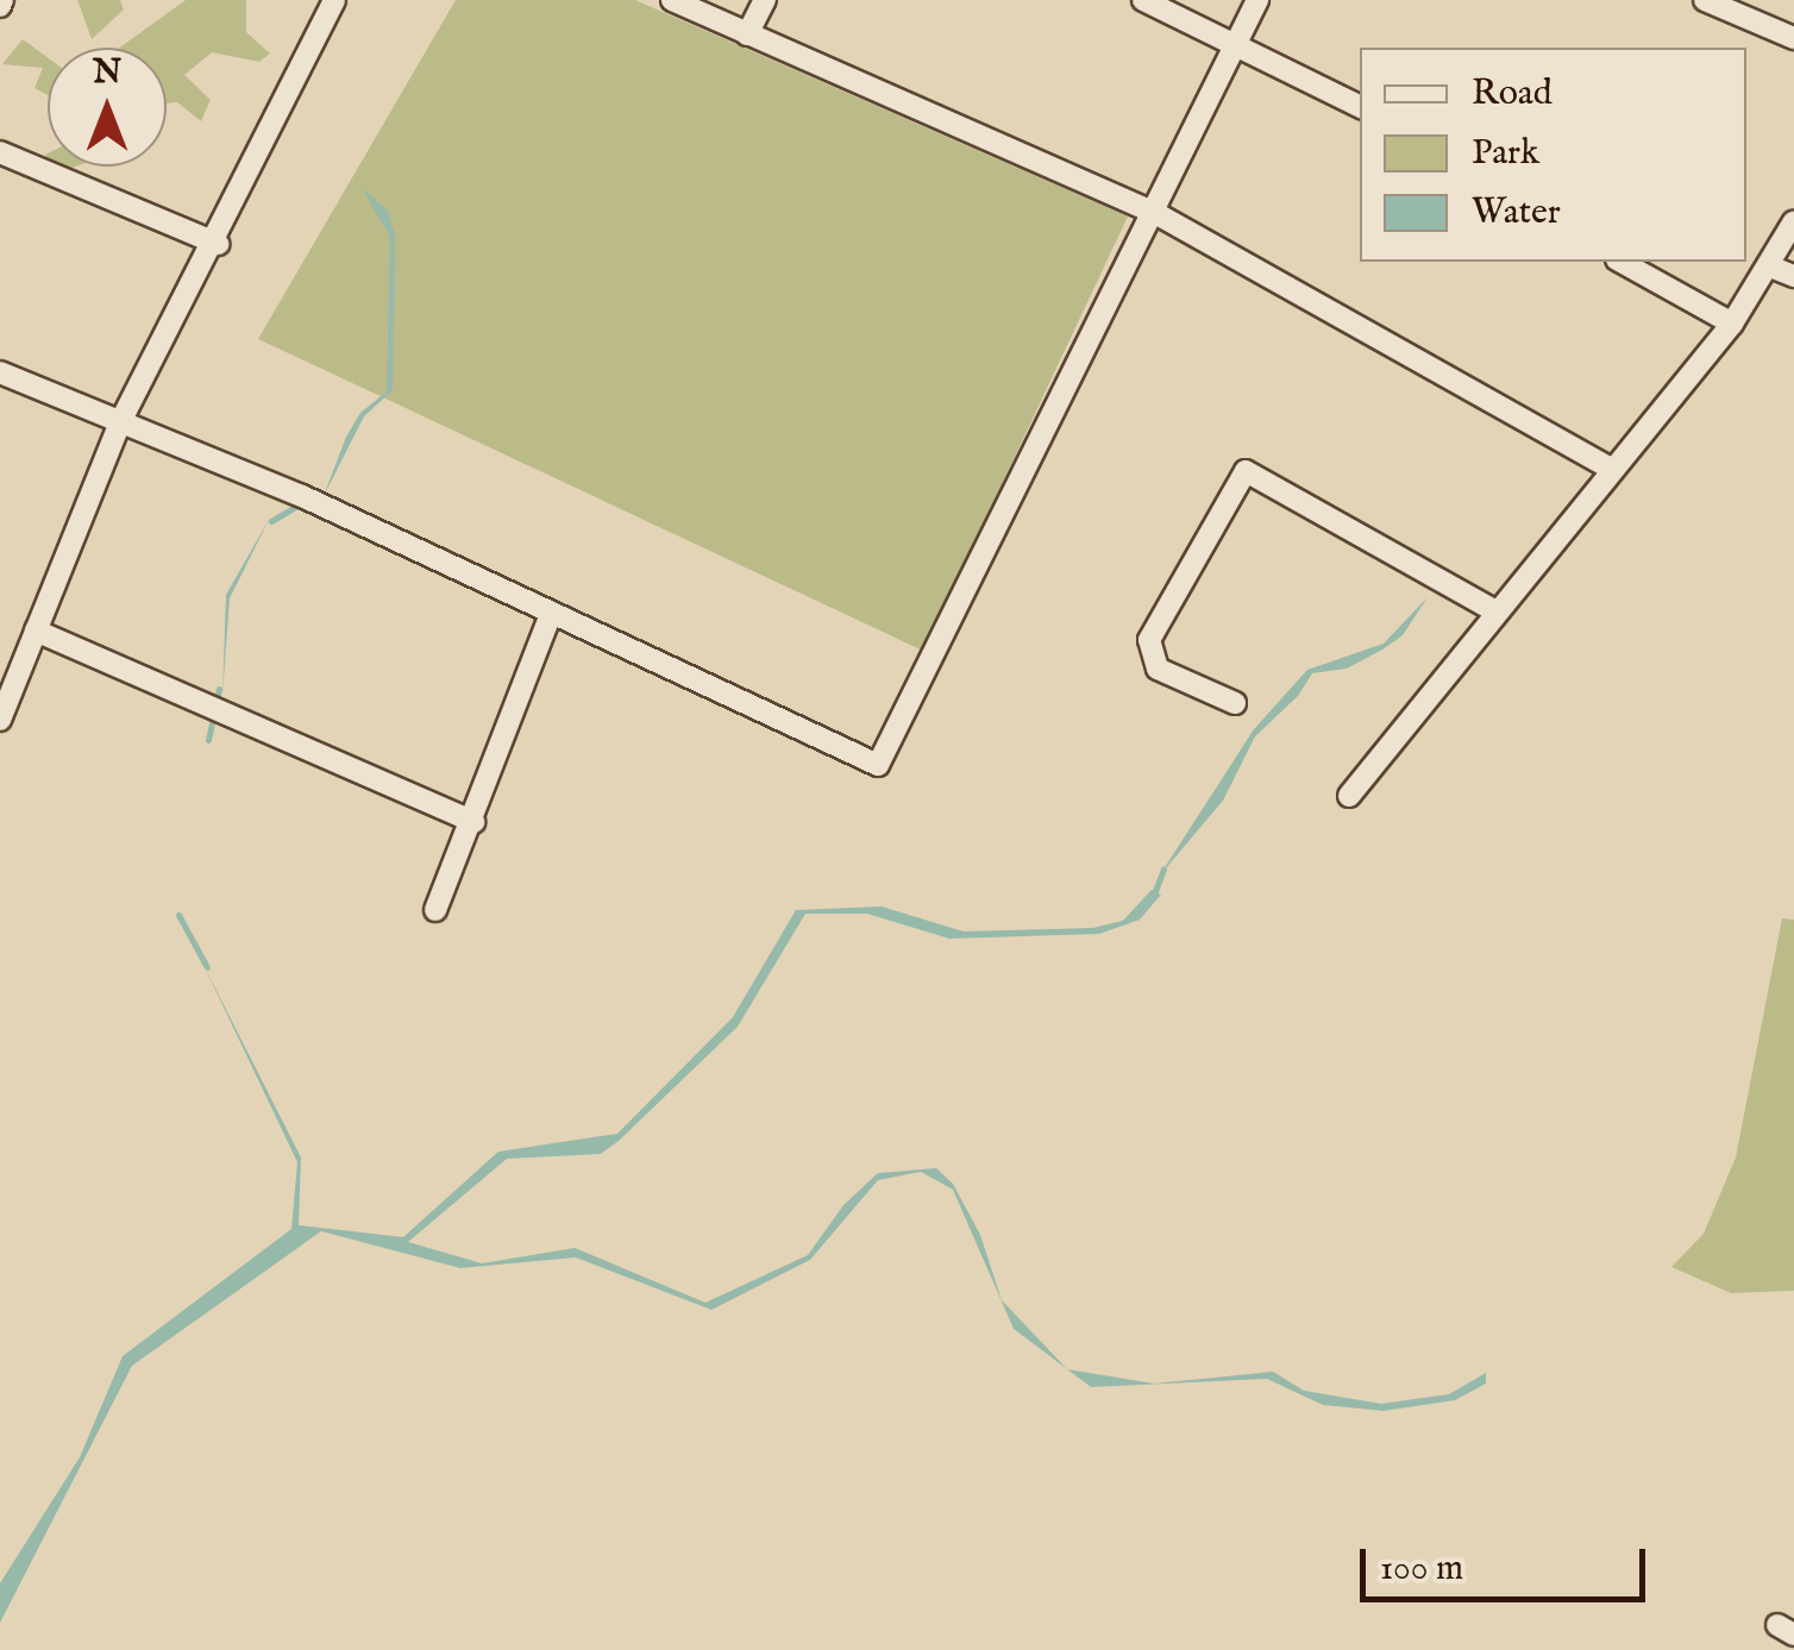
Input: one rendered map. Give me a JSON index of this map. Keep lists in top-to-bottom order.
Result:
{
  "legend": ["Road", "Park", "Water"],
  "scale_bar": "100 m",
  "north": "top"
}
